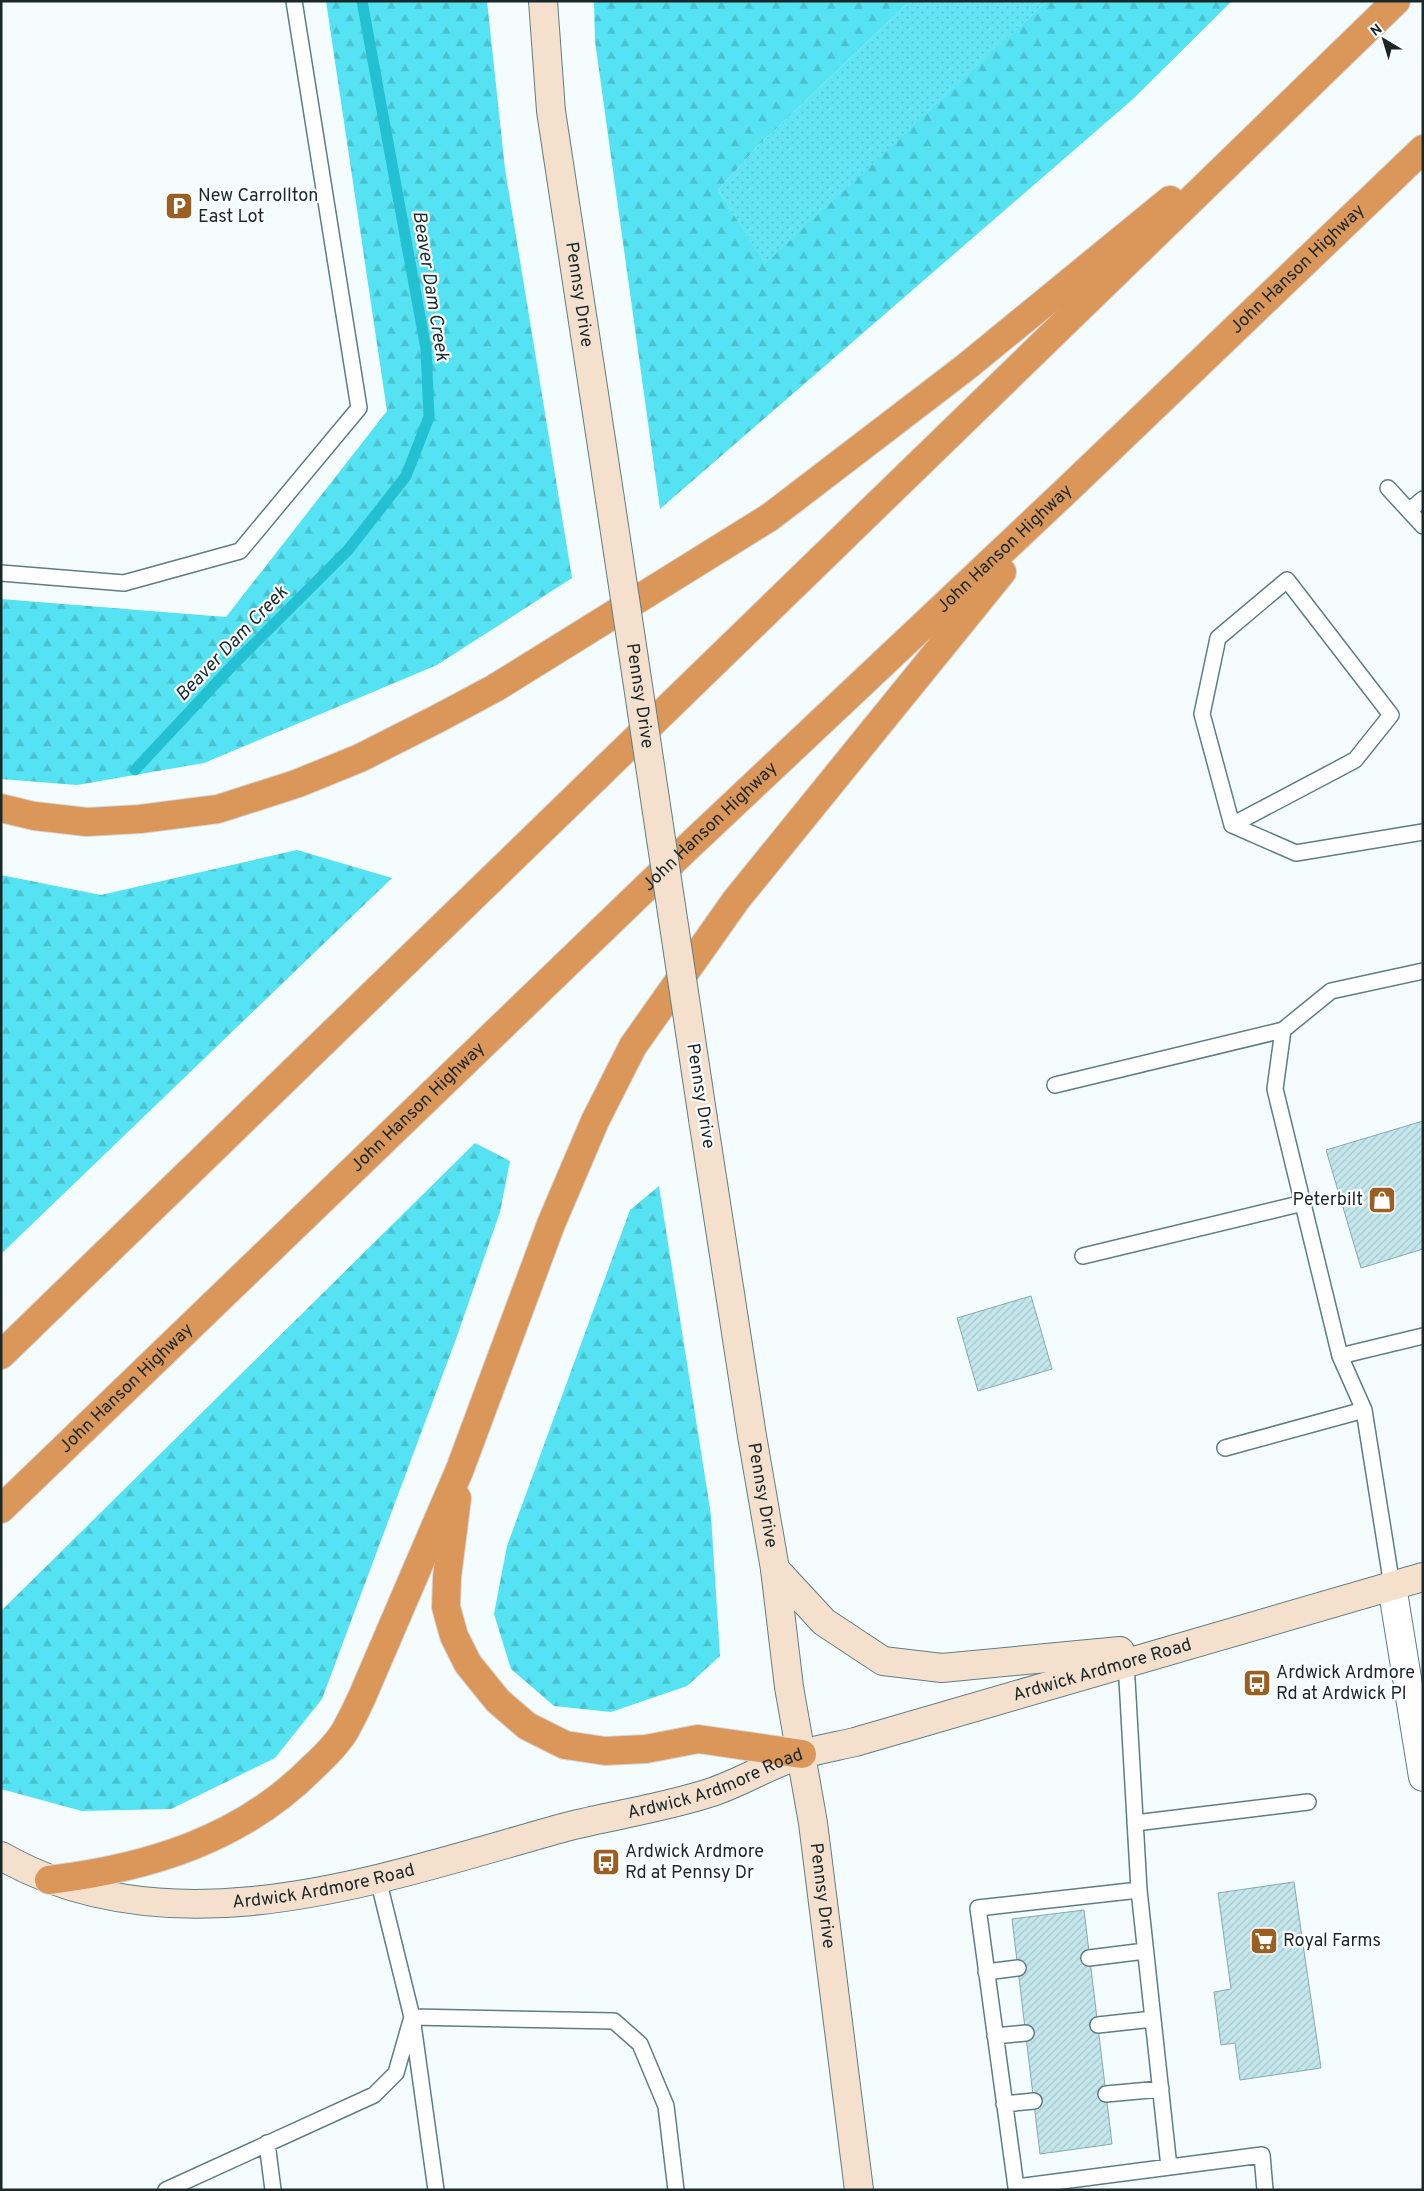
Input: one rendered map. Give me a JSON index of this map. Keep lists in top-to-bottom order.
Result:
{
  "streets": {
    "highway": ["John Hanson Highway"],
    "main road": ["Pennsy Drive", "Ardwick Ardmore Road"]
  },
  "crossings": [
    ["Pennsy Drive", "Ardwick Ardmore Road"]
  ],
  "water": ["Beaver Dam Creek"],
  "places": {
    "parking": ["New Carrollton East Lot"],
    "shop": ["Peterbilt"],
    "bus stop": ["Ardwick Ardmore Rd at Ardwick Pl", "Ardwick Ardmore Rd at Pennsy Dr"],
    "supermarket": ["Royal Farms"]
  },
  "north": "top left"
}
